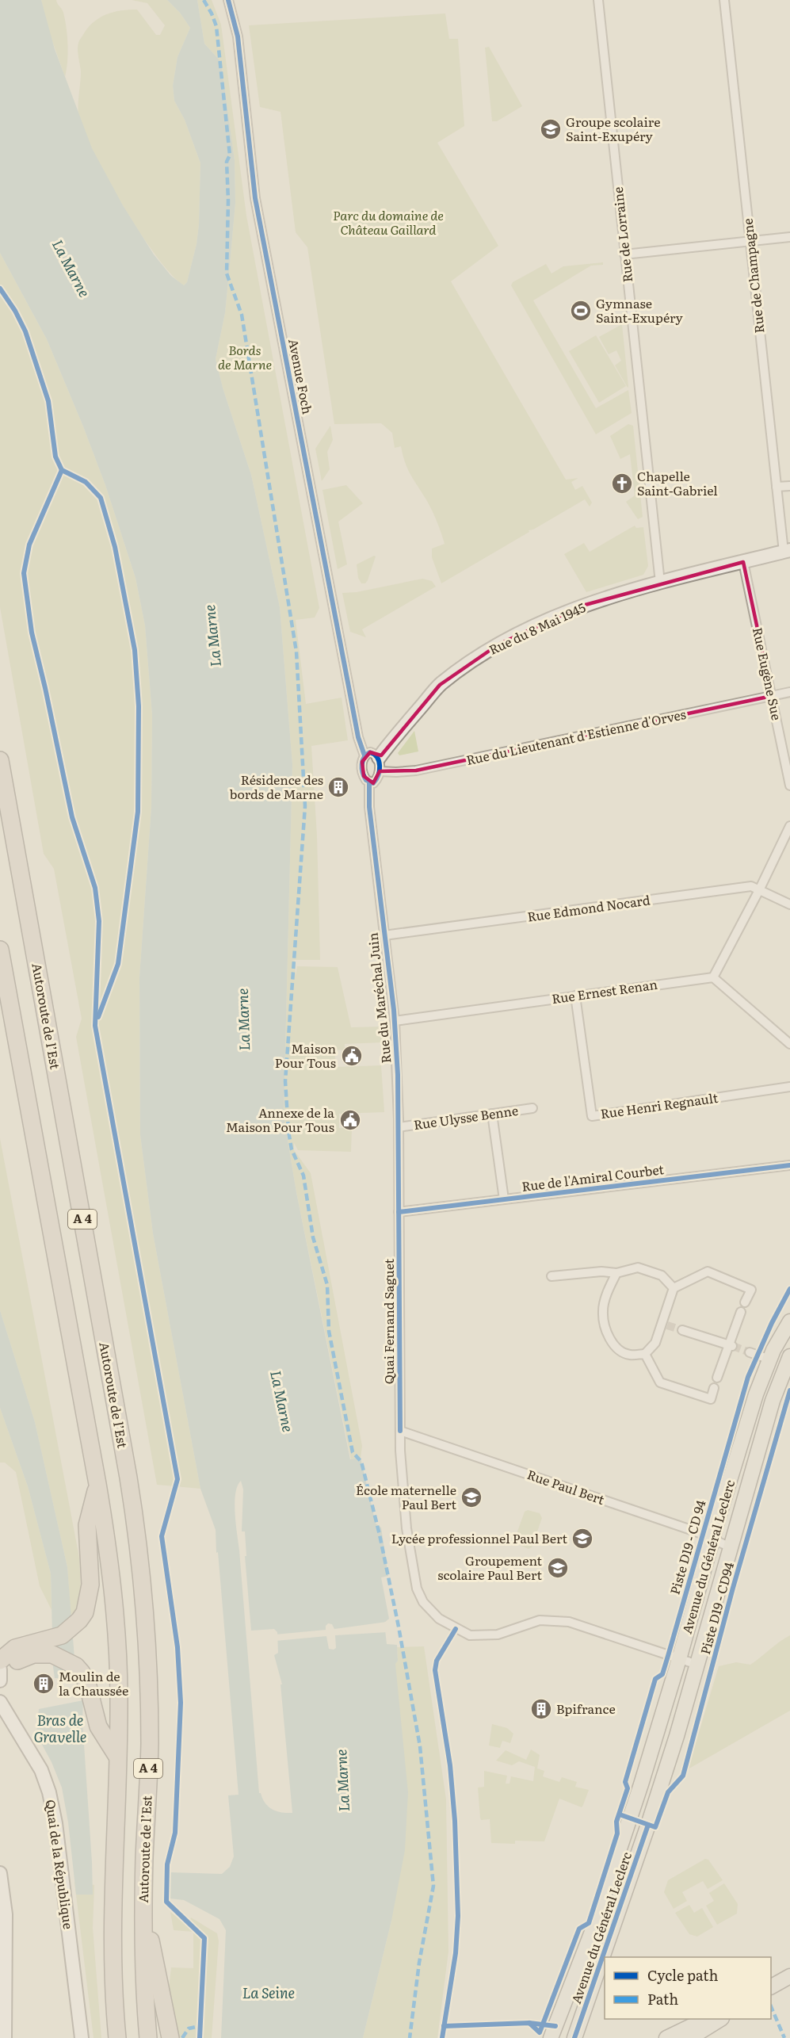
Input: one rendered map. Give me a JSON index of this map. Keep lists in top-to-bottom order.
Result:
{
  "streets": {
    "highway": ["Autoroute de l’Est", "A 4"],
    "main road": ["Avenue du Général Leclerc"],
    "street": [
      "Rue de Lorraine",
      "Rue de Champagne",
      "Avenue Foch",
      "Rue du 8 Mai 1945",
      "Rue Eugène Sue",
      "Rue du Lieutenant d'Estienne d'Orves",
      "Rue Edmond Nocard",
      "Rue Ernest Renan",
      "Rue du Maréchal Juin",
      "Rue Henri Regnault",
      "Rue Ulysse Benne",
      "Rue de l'Amiral Courbet",
      "Quai Fernand Saguet",
      "Rue Paul Bert",
      "Quai de la République"
    ],
    "cycle path": ["Piste D19 - CD 94", "Piste D19 - CD94"]
  },
  "crossings": [
    ["Rue de Lorraine", "Rue du 8 Mai 1945"],
    ["Rue de Champagne", "Rue du 8 Mai 1945"],
    ["Avenue Foch", "Rue du Lieutenant d'Estienne d'Orves"],
    ["Avenue Foch", "Rue du Maréchal Juin"],
    ["Rue du 8 Mai 1945", "Rue Eugène Sue"],
    ["Rue du 8 Mai 1945", "Rue du Lieutenant d'Estienne d'Orves"],
    ["Rue Eugène Sue", "Rue du Lieutenant d'Estienne d'Orves"],
    ["Rue Edmond Nocard", "Rue du Maréchal Juin"],
    ["Rue Ernest Renan", "Rue du Maréchal Juin"],
    ["Rue Ernest Renan", "Rue Henri Regnault"],
    ["Rue du Maréchal Juin", "Rue Ulysse Benne"],
    ["Rue du Maréchal Juin", "Rue de l'Amiral Courbet"],
    ["Rue du Maréchal Juin", "Quai Fernand Saguet"],
    ["Rue de l'Amiral Courbet", "Quai Fernand Saguet"],
    ["Quai Fernand Saguet", "Rue Paul Bert"],
    ["Quai Fernand Saguet", "Avenue du Général Leclerc"],
    ["Rue Paul Bert", "Avenue du Général Leclerc"]
  ],
  "water": ["La Marne", "Bras de Gravelle", "La Seine"],
  "parks": ["Parc du domaine de Château Gaillard", "Bords de Marne"],
  "places": {
    "school or university": [
      "Groupe scolaire Saint-Exupéry",
      "École maternelle Paul Bert",
      "Lycée professionnel Paul Bert",
      "Groupement scolaire Paul Bert"
    ],
    "sports": ["Gymnase Saint-Exupéry"],
    "church": ["Chapelle Saint-Gabriel"],
    "building": ["Résidence des bords de Marne", "Moulin de la Chaussée", "Bpifrance"],
    "public building": ["Maison Pour Tous", "Annexe de la Maison Pour Tous"]
  },
  "legend": ["Cycle path", "Path"]
}
